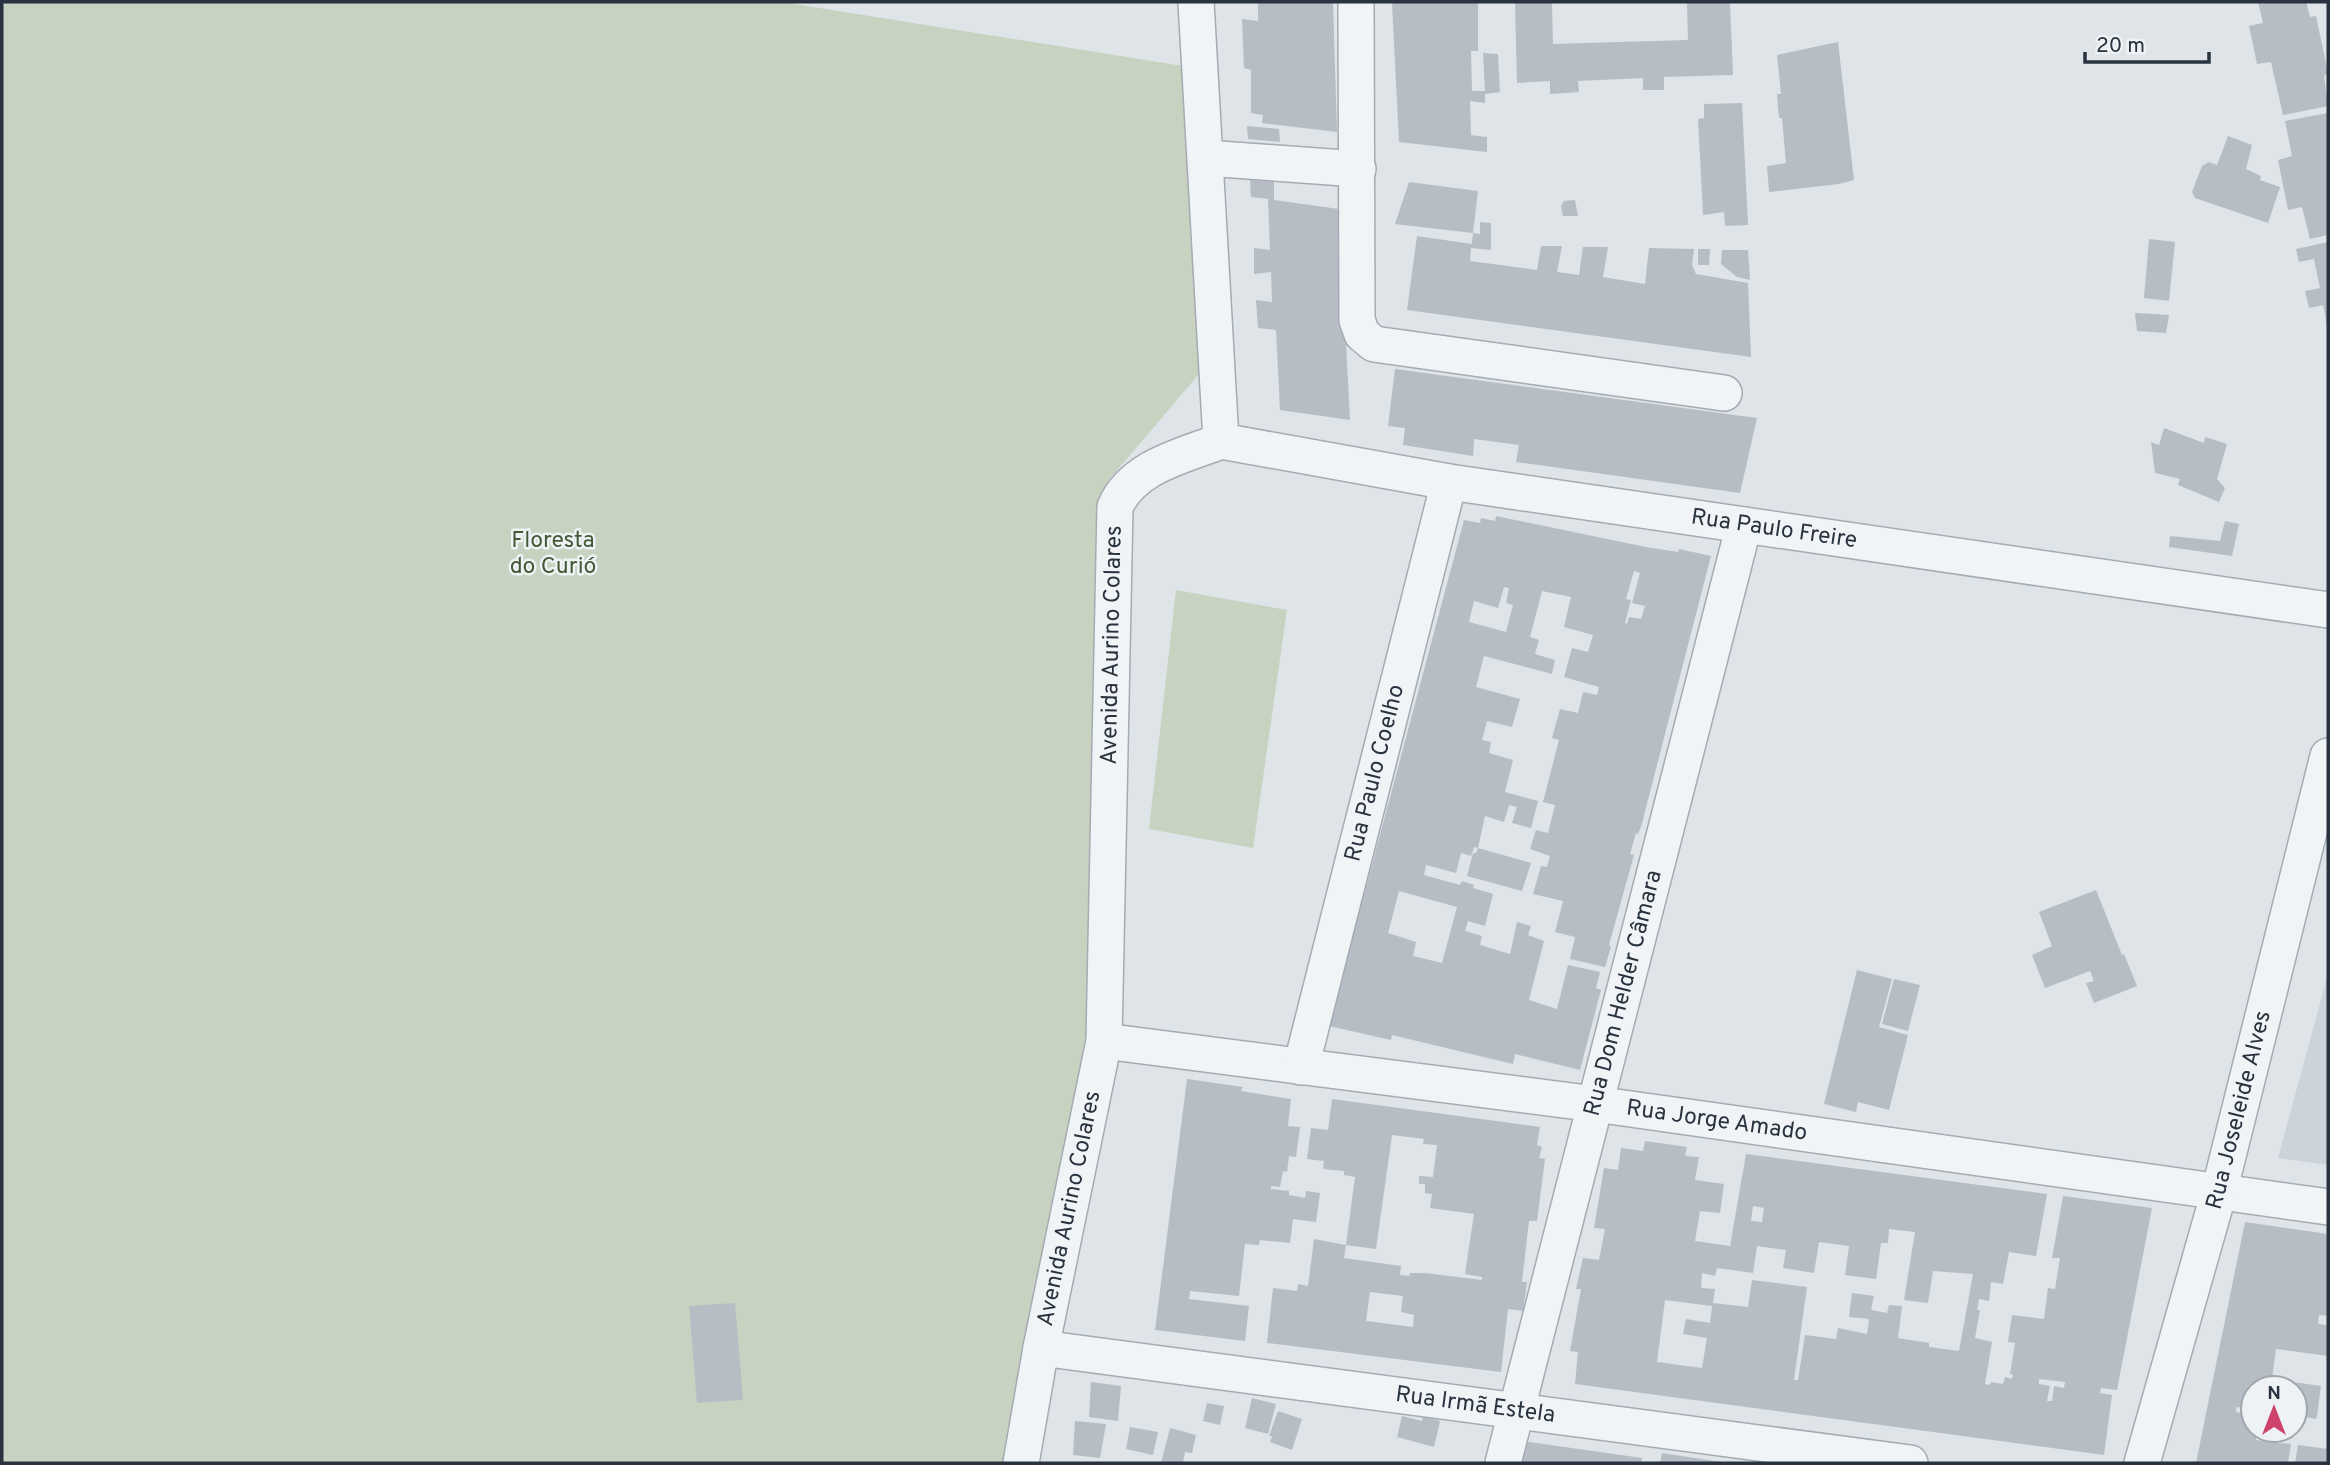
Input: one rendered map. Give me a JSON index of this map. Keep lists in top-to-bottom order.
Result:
{
  "streets": {
    "street": [
      "Rua Paulo Freire",
      "Avenida Aurino Colares",
      "Rua Paulo Coelho",
      "Rua Dom Helder Câmara",
      "Rua Joseleide Alves",
      "Rua Jorge Amado",
      "Rua Irmã Estela"
    ]
  },
  "crossings": [
    ["Rua Paulo Freire", "Avenida Aurino Colares"],
    ["Rua Paulo Freire", "Rua Paulo Coelho"],
    ["Rua Paulo Freire", "Rua Dom Helder Câmara"],
    ["Avenida Aurino Colares", "Rua Jorge Amado"],
    ["Avenida Aurino Colares", "Rua Irmã Estela"],
    ["Rua Paulo Coelho", "Rua Jorge Amado"],
    ["Rua Dom Helder Câmara", "Rua Jorge Amado"],
    ["Rua Dom Helder Câmara", "Rua Irmã Estela"],
    ["Rua Joseleide Alves", "Rua Jorge Amado"]
  ],
  "parks": ["Floresta do Curió"],
  "scale_bar": "20 m",
  "north": "top"
}
